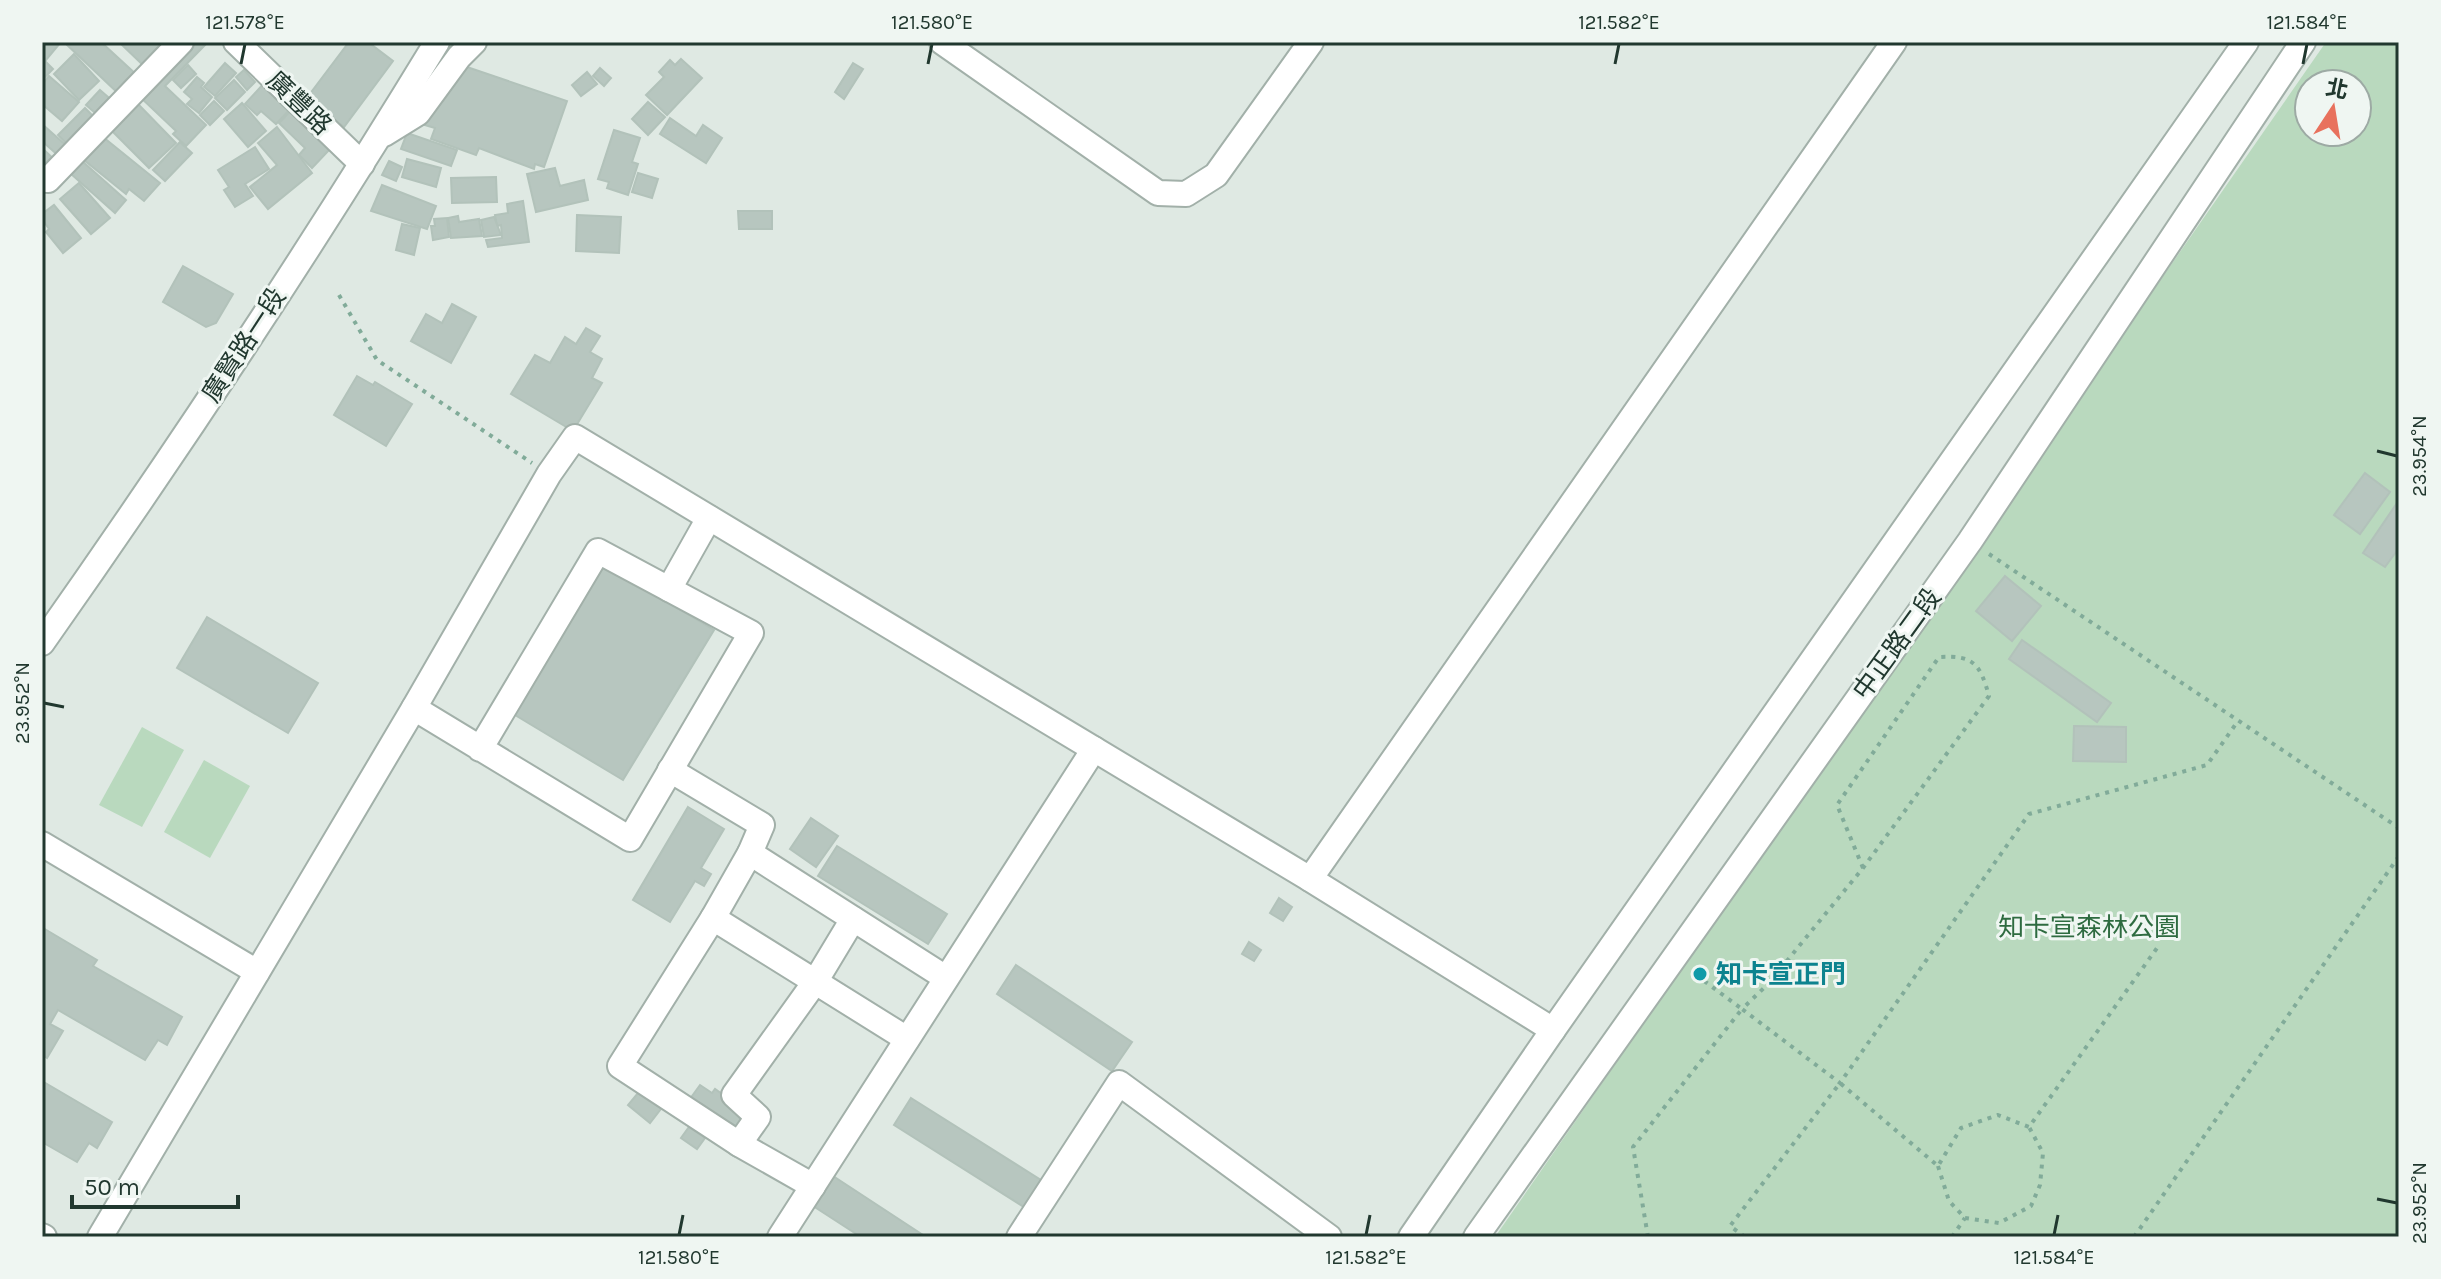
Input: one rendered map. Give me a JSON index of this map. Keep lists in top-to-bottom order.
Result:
{
  "streets": {
    "street": ["廣豐路", "廣賢路一段", "中正路二段"]
  },
  "crossings": [
    ["廣豐路", "廣賢路一段"]
  ],
  "parks": ["知卡宣森林公園"],
  "places": ["知卡宣正門"],
  "scale_bar": "50 m",
  "north": "top",
  "coordinates": [
    "121.578°E",
    "121.580°E",
    "121.582°E",
    "121.584°E",
    "23.954°N",
    "23.952°N"
  ]
}
